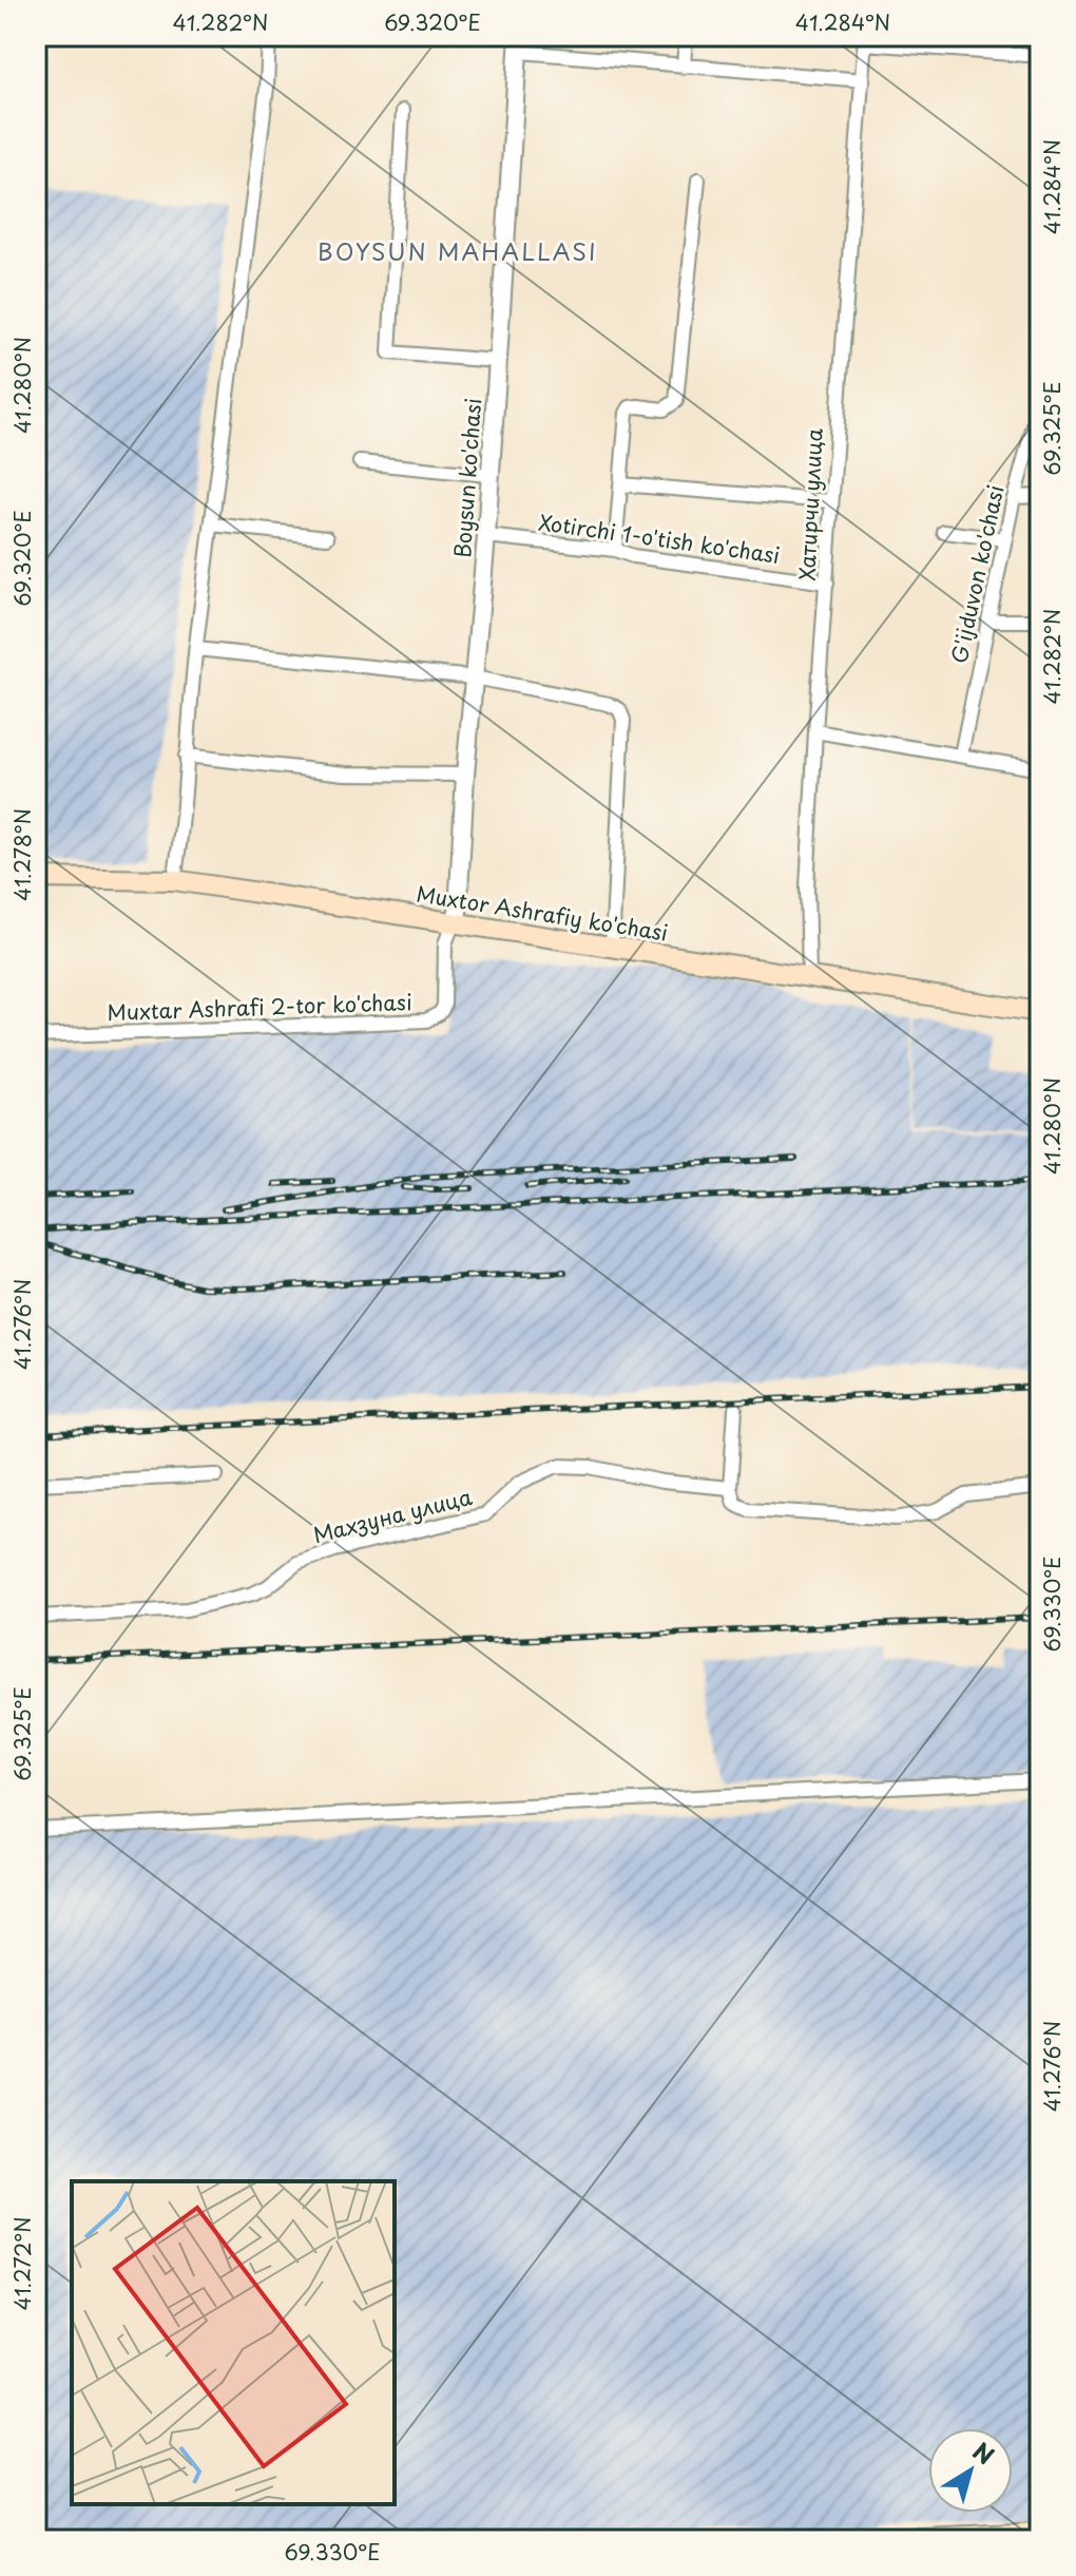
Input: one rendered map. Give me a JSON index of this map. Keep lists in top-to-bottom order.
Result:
{
  "streets": {
    "main road": ["Muxtor Ashrafiy ko'chasi"],
    "street": [
      "Boysun ko'chasi",
      "Хатирчи улица",
      "Xotirchi 1-o'tish ko'chasi",
      "G'ijduvon ko'chasi",
      "Muxtar Ashrafi 2-tor ko'chasi",
      "Махзуна улица"
    ]
  },
  "crossings": [
    ["Boysun ko'chasi", "Xotirchi 1-o'tish ko'chasi"],
    ["Boysun ko'chasi", "Muxtor Ashrafiy ko'chasi"],
    ["Boysun ko'chasi", "Muxtar Ashrafi 2-tor ko'chasi"],
    ["Хатирчи улица", "Xotirchi 1-o'tish ko'chasi"],
    ["Хатирчи улица", "Muxtor Ashrafiy ko'chasi"],
    ["Muxtor Ashrafiy ko'chasi", "Muxtar Ashrafi 2-tor ko'chasi"]
  ],
  "districts": ["BOYSUN MAHALLASI"],
  "north": "top right",
  "coordinates": [
    "41.282°N",
    "69.320°E",
    "41.284°N",
    "41.280°N",
    "69.325°E",
    "41.278°N",
    "41.276°N",
    "69.330°E",
    "41.272°N"
  ]
}
